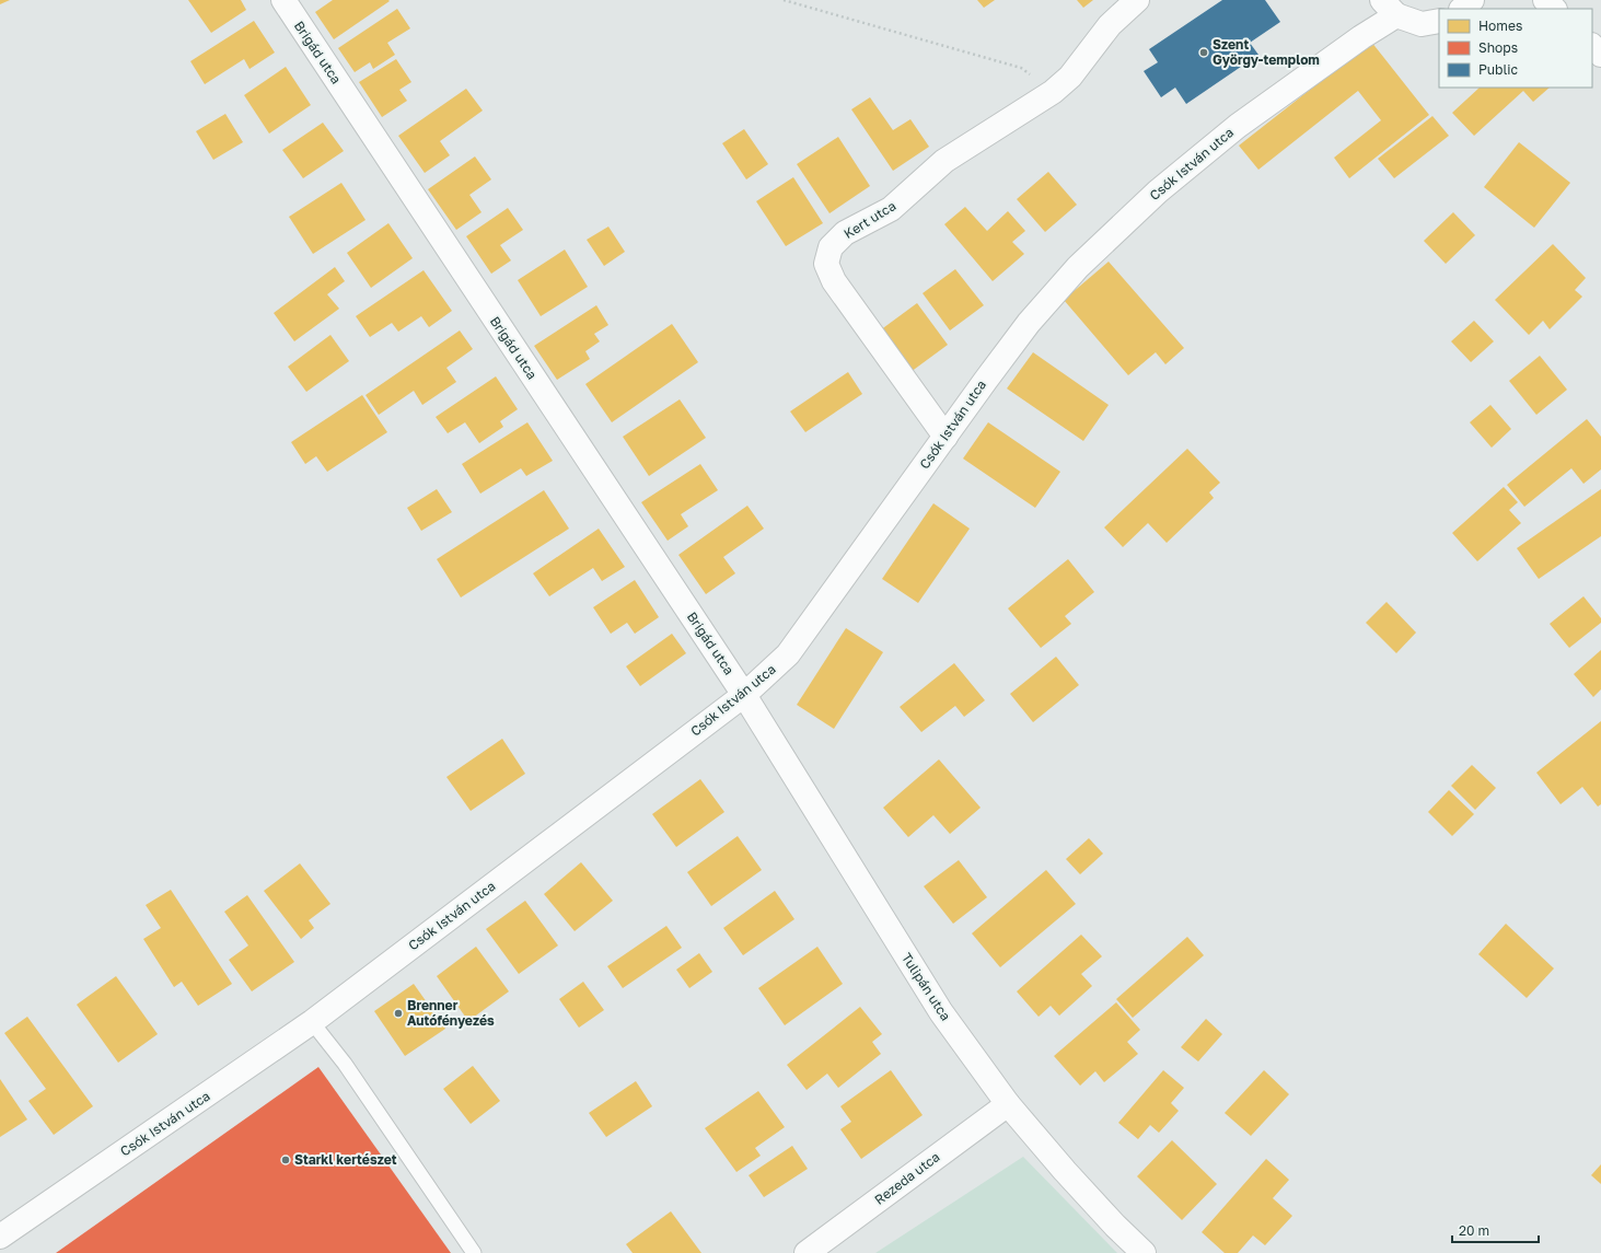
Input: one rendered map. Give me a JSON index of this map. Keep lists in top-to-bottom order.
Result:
{
  "streets": {
    "street": [
      "Brigád utca",
      "Csók István utca",
      "Kert utca",
      "Tulipán utca",
      "Rezeda utca"
    ]
  },
  "crossings": [
    ["Brigád utca", "Csók István utca"],
    ["Brigád utca", "Tulipán utca"],
    ["Csók István utca", "Kert utca"],
    ["Csók István utca", "Tulipán utca"],
    ["Tulipán utca", "Rezeda utca"]
  ],
  "places": ["Szent György-templom", "Brenner Autófényezés", "Starkl kertészet"],
  "legend": ["Homes", "Shops", "Public"],
  "scale_bar": "20 m"
}
